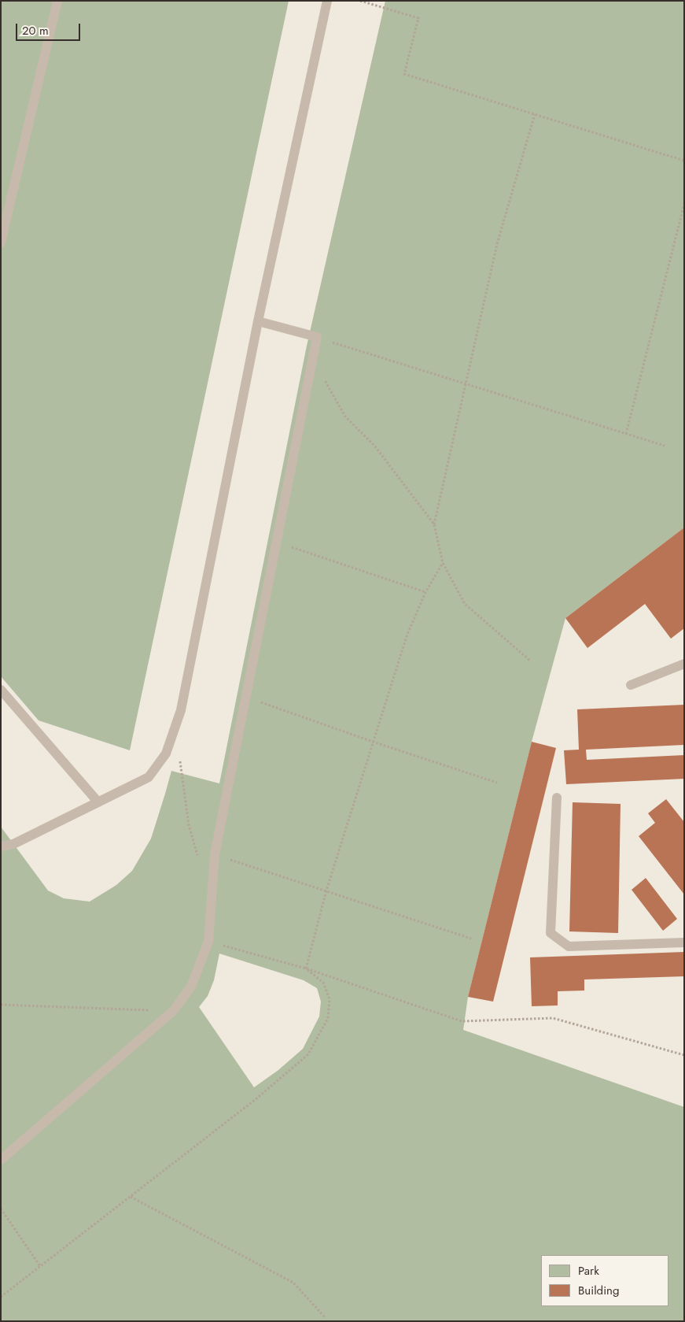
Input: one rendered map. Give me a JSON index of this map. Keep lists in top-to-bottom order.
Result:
{
  "legend": ["Park", "Building"],
  "scale_bar": "20 m"
}
